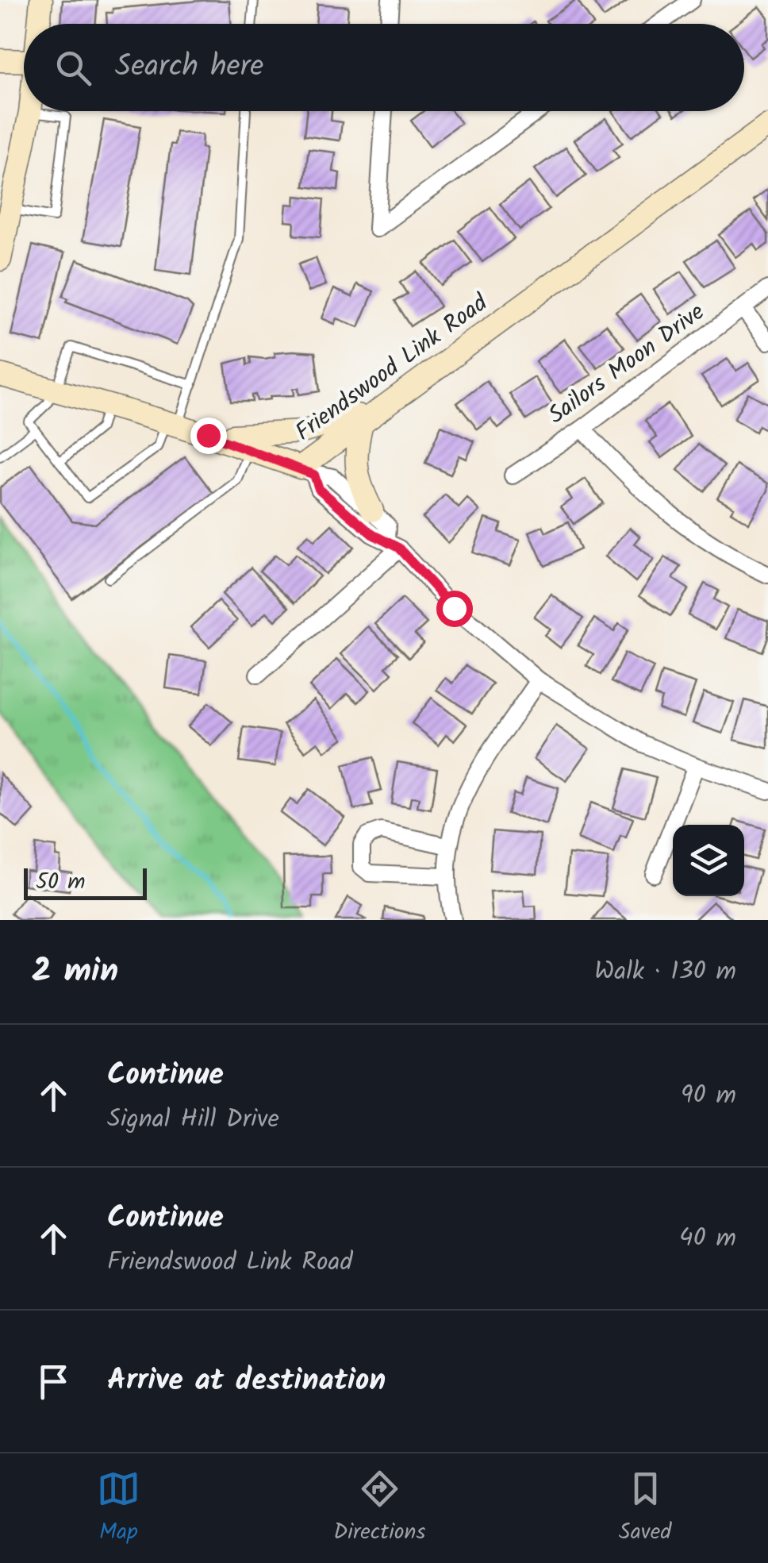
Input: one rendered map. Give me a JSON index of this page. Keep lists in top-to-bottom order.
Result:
{
  "streets": {
    "street": ["Sailors Moon Drive", "Friendswood Link Road"]
  },
  "scale_bar": "50 m",
  "page": {
    "search": "Search here",
    "scale": "50 m",
    "heading": ["2 min", "Walk · 130 m"],
    "list": [
      ["Continue", "Signal Hill Drive", "90 m"],
      ["Continue", "Friendswood Link Road", "40 m"],
      "Arrive at destination"
    ],
    "nav": ["Map", "Directions", "Saved"]
  }
}
